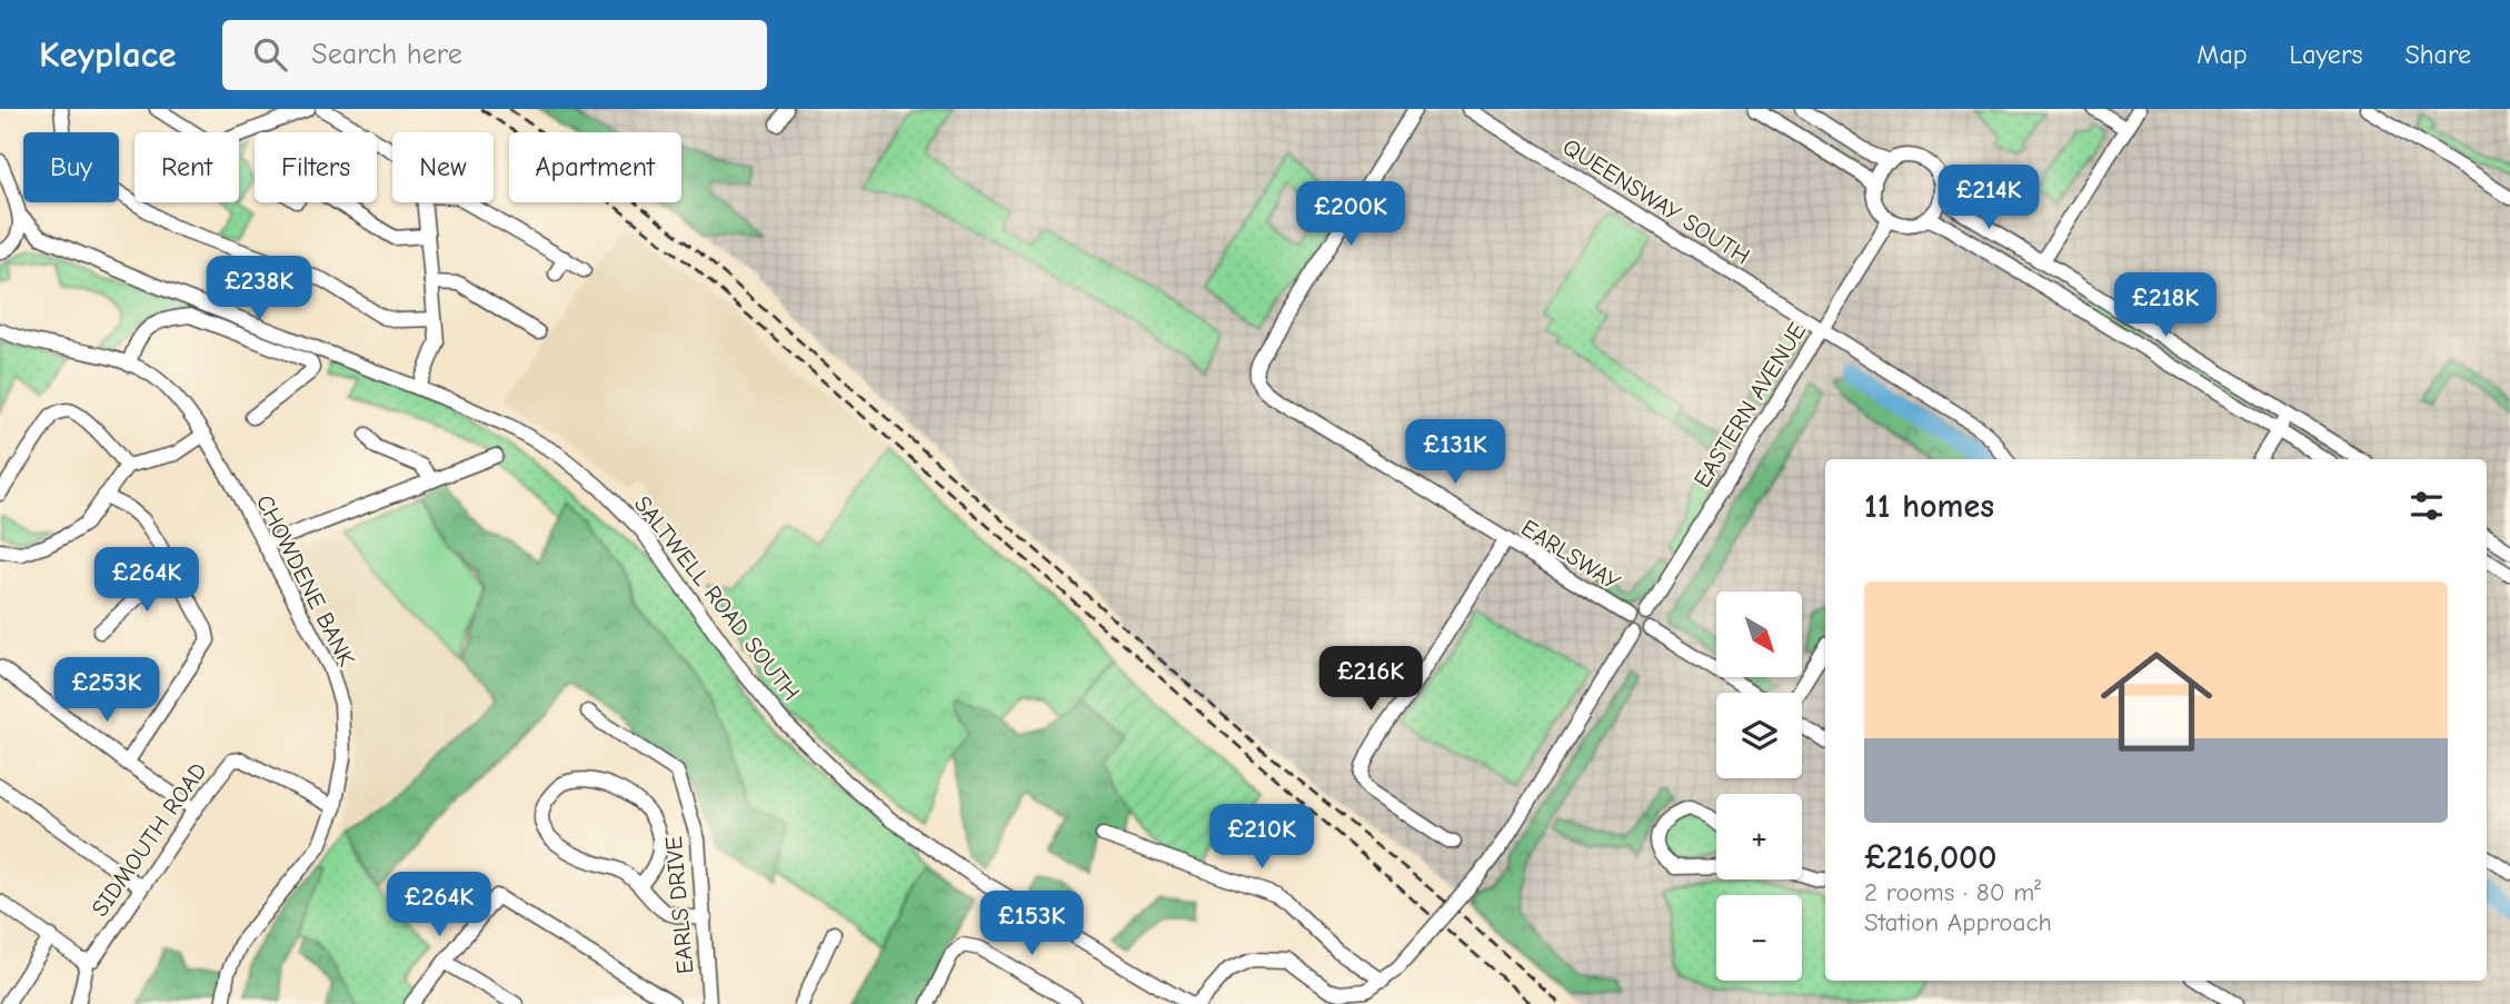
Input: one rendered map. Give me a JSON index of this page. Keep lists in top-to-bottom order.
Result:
{
  "streets": {
    "street": [
      "QUEENSWAY SOUTH",
      "EASTERN AVENUE",
      "EARLSWAY",
      "CHOWDENE BANK",
      "SALTWELL ROAD SOUTH",
      "SIDMOUTH ROAD",
      "EARLS DRIVE"
    ]
  },
  "crossings": [
    ["QUEENSWAY SOUTH", "EASTERN AVENUE"],
    ["EASTERN AVENUE", "EARLSWAY"],
    ["CHOWDENE BANK", "SIDMOUTH ROAD"]
  ],
  "north": "bottom right",
  "page": {
    "header": "Keyplace",
    "search": "Search here",
    "nav": ["Map", "Layers", "Share"],
    "chip": [
      "Buy",
      "Rent",
      "Filters",
      "New",
      "Apartment"
    ],
    "price": [
      "£214K",
      "£200K",
      "£238K",
      "£218K",
      "£131K",
      "£264K",
      "£216K",
      "£253K",
      "£210K",
      "£264K",
      "£153K"
    ],
    "heading": "11 homes",
    "list": [
      {
        "name": "£216,000",
        "note": "2 rooms · 80 m² · Station Approach"
      }
    ],
    "map_buttons": ["+", "−"]
  }
}
